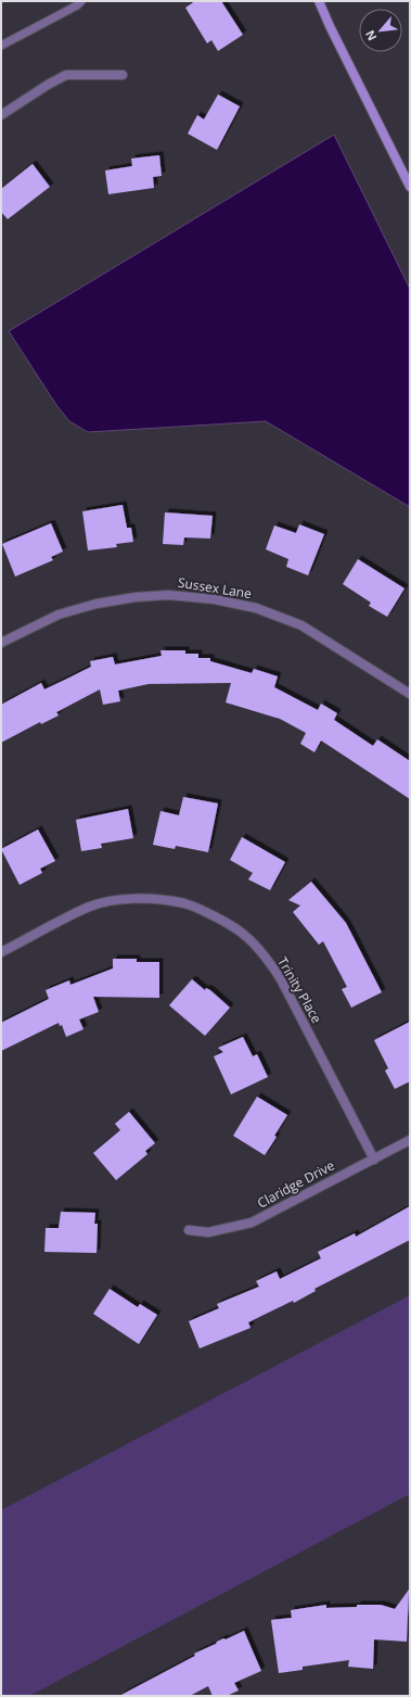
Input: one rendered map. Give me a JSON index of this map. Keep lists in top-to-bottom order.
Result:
{
  "streets": {
    "street": ["Sussex Lane", "Trinity Place", "Claridge Drive"]
  },
  "crossings": [
    ["Trinity Place", "Claridge Drive"]
  ],
  "north": "bottom left"
}
